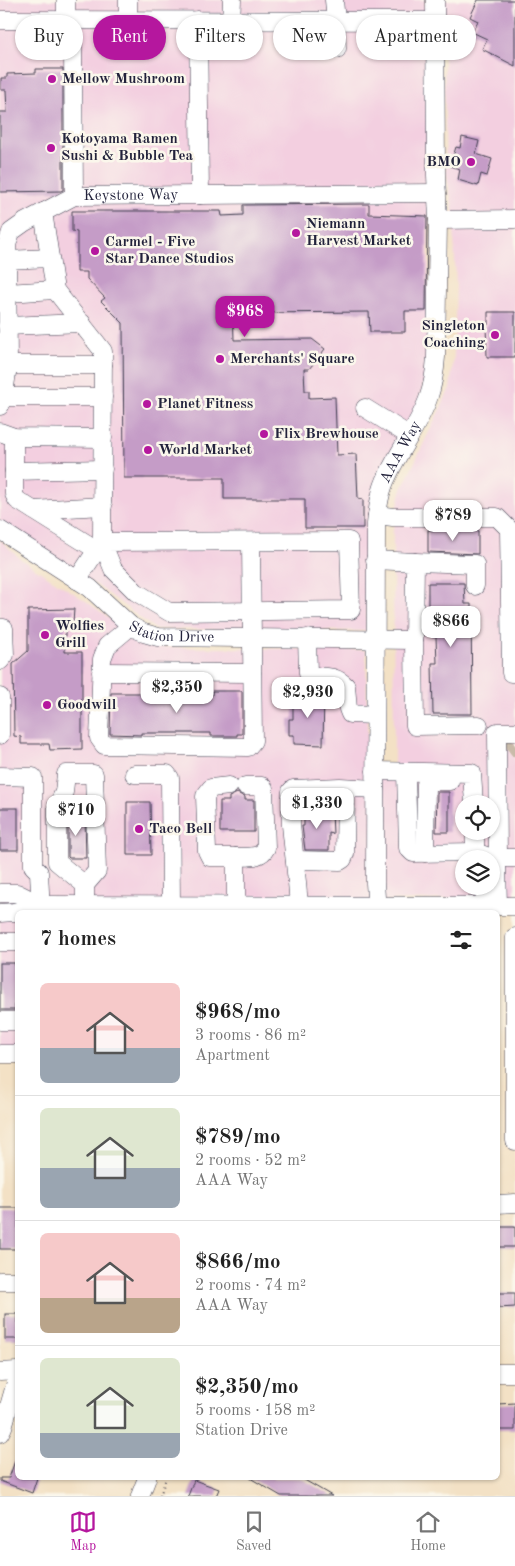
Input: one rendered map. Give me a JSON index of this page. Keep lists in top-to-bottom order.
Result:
{
  "streets": {
    "street": ["Keystone Way", "AAA Way", "Station Drive"]
  },
  "crossings": [
    ["Keystone Way", "AAA Way"],
    ["AAA Way", "Station Drive"]
  ],
  "places": [
    "Mellow Mushroom",
    "Kotoyama Ramen Sushi & Bubble Tea",
    "BMO",
    "Niemann Harvest Market",
    "Carmel - Five Star Dance Studios",
    "Singleton Coaching",
    "Merchants' Square",
    "Planet Fitness",
    "Flix Brewhouse",
    "World Market",
    "Wolfies Grill",
    "Goodwill",
    "Taco Bell"
  ],
  "page": {
    "chip": [
      "Buy",
      "Rent",
      "Filters",
      "New",
      "Apartment"
    ],
    "price": [
      "$968",
      "$789",
      "$866",
      "$2,350",
      "$2,930",
      "$1,330",
      "$710"
    ],
    "heading": "7 homes",
    "list": [
      {
        "name": "$968/mo",
        "note": "3 rooms · 86 m² · Apartment"
      },
      {
        "name": "$789/mo",
        "note": "2 rooms · 52 m² · AAA Way"
      },
      {
        "name": "$866/mo",
        "note": "2 rooms · 74 m² · AAA Way"
      },
      {
        "name": "$2,350/mo",
        "note": "5 rooms · 158 m² · Station Drive"
      }
    ],
    "tabs": ["Map", "Saved", "Home"]
  }
}
